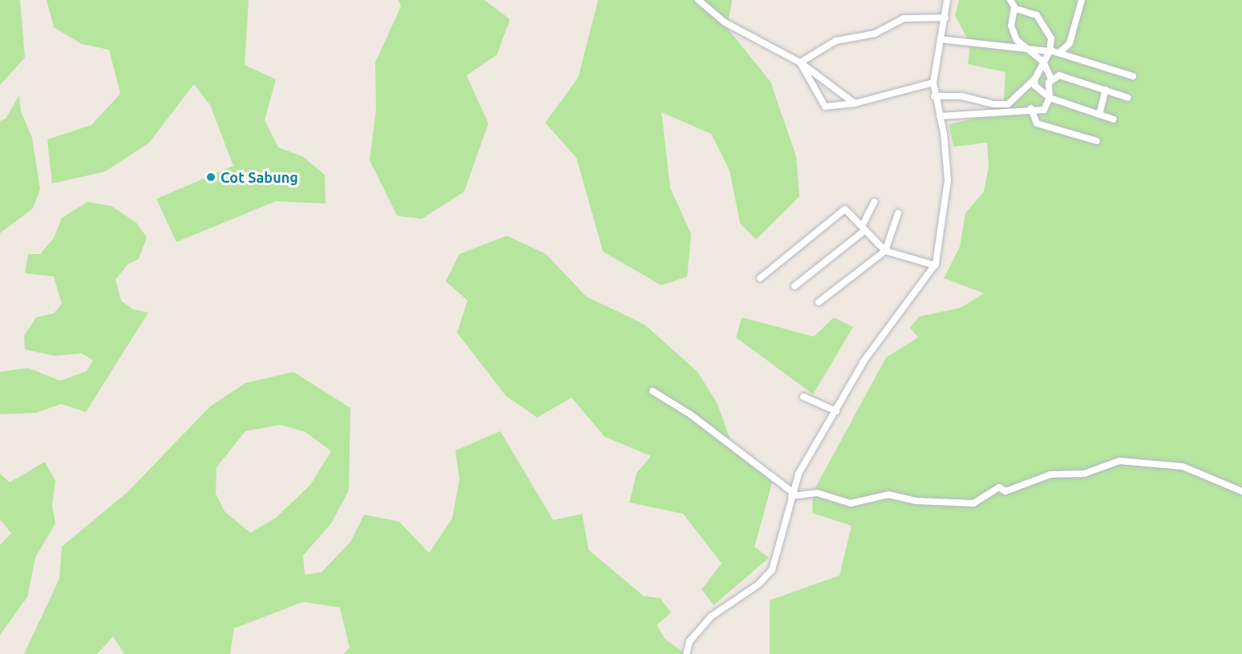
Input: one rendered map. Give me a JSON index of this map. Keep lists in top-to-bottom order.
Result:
{
  "places": ["Cot Sabung"]
}
